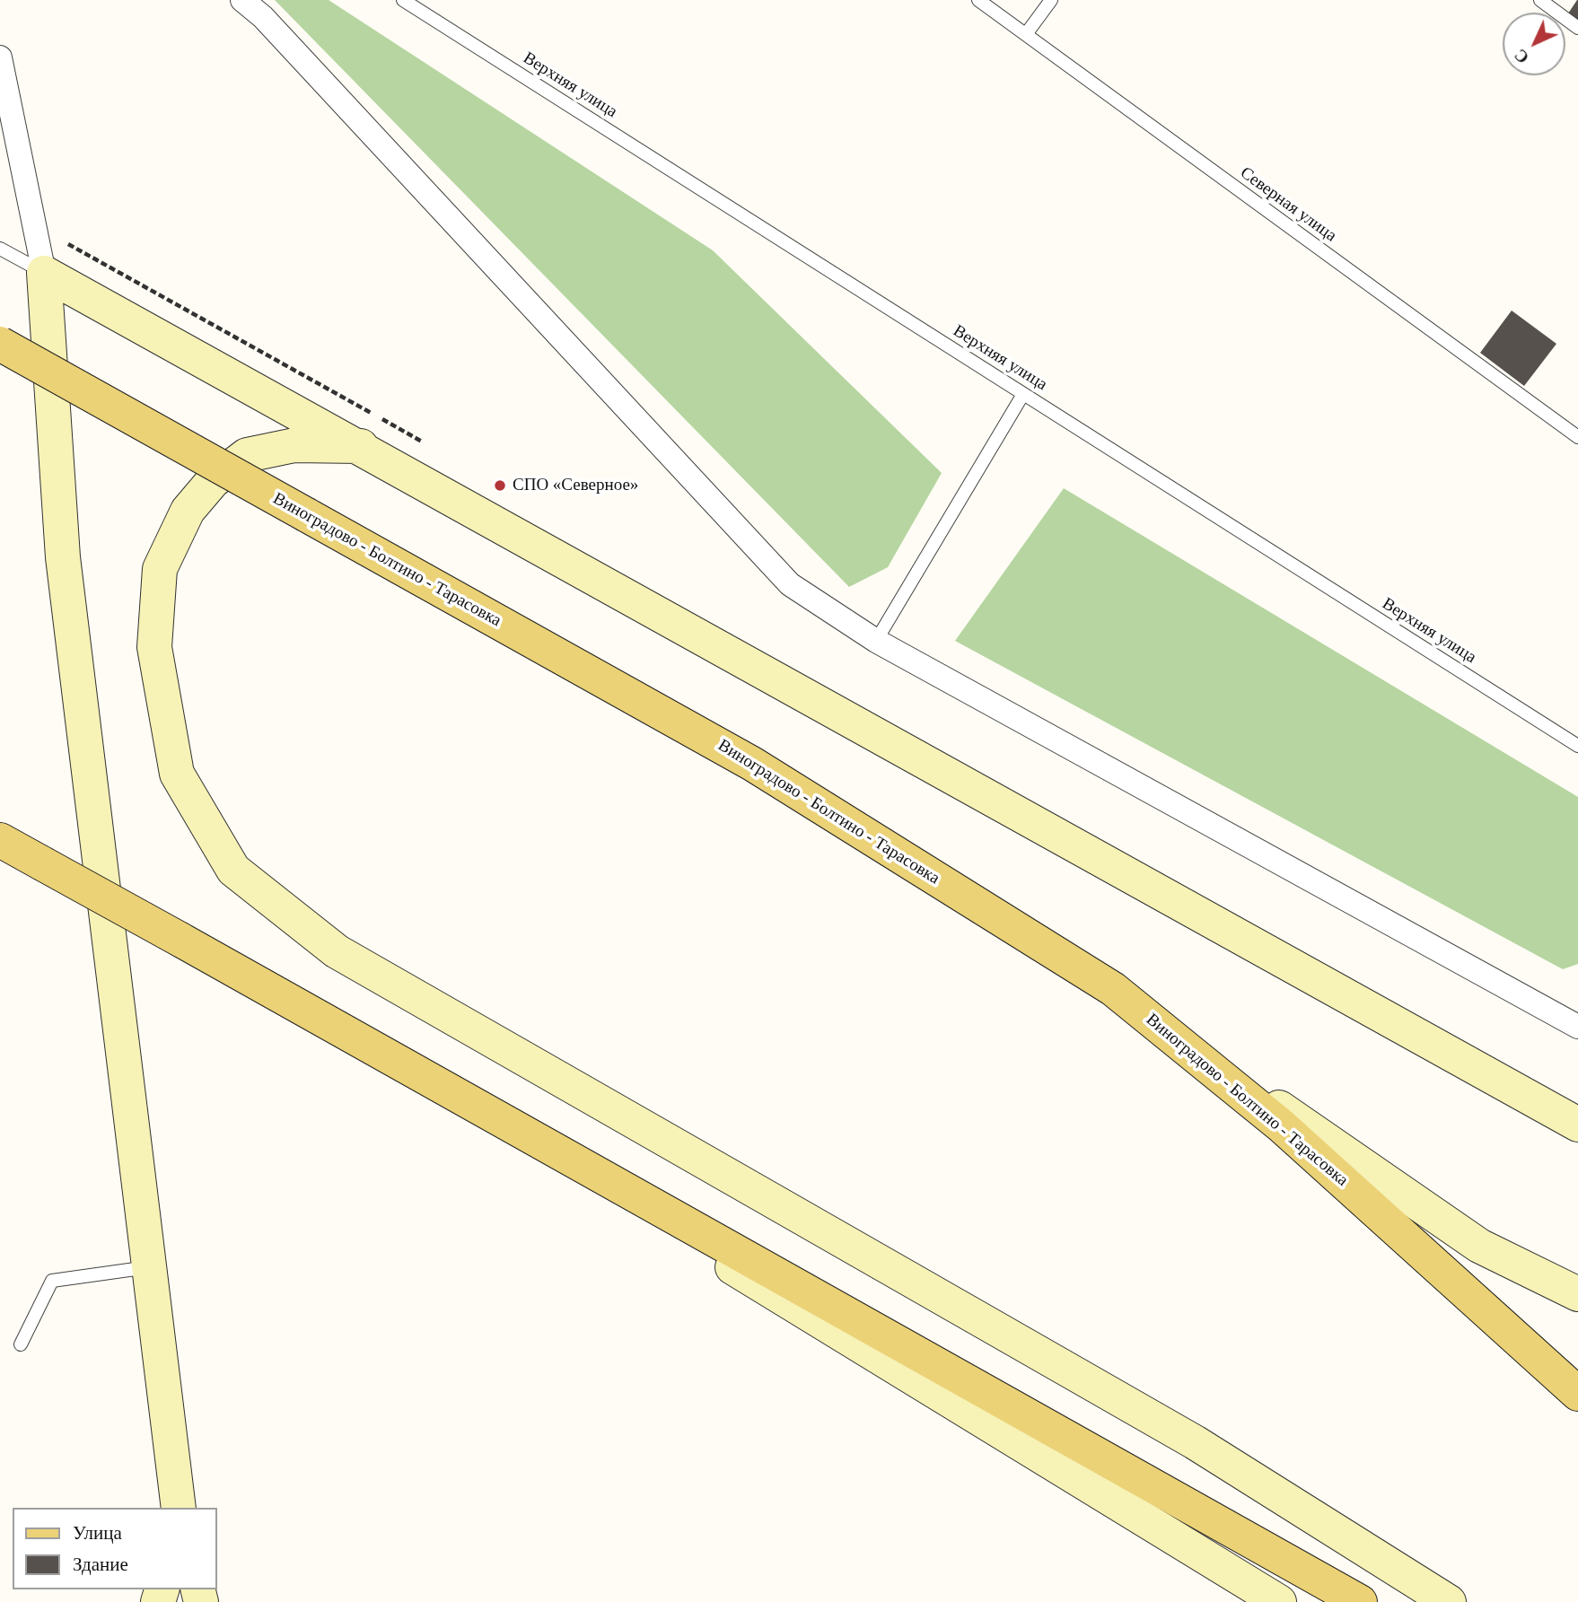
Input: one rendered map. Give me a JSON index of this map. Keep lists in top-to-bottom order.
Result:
{
  "streets": {
    "main road": ["Виноградово - Болтино - Тарасовка"],
    "lane": ["Верхняя улица", "Северная улица"]
  },
  "places": ["СПО «Северное»"],
  "legend": ["Улица", "Здание"],
  "north": "bottom left"
}
